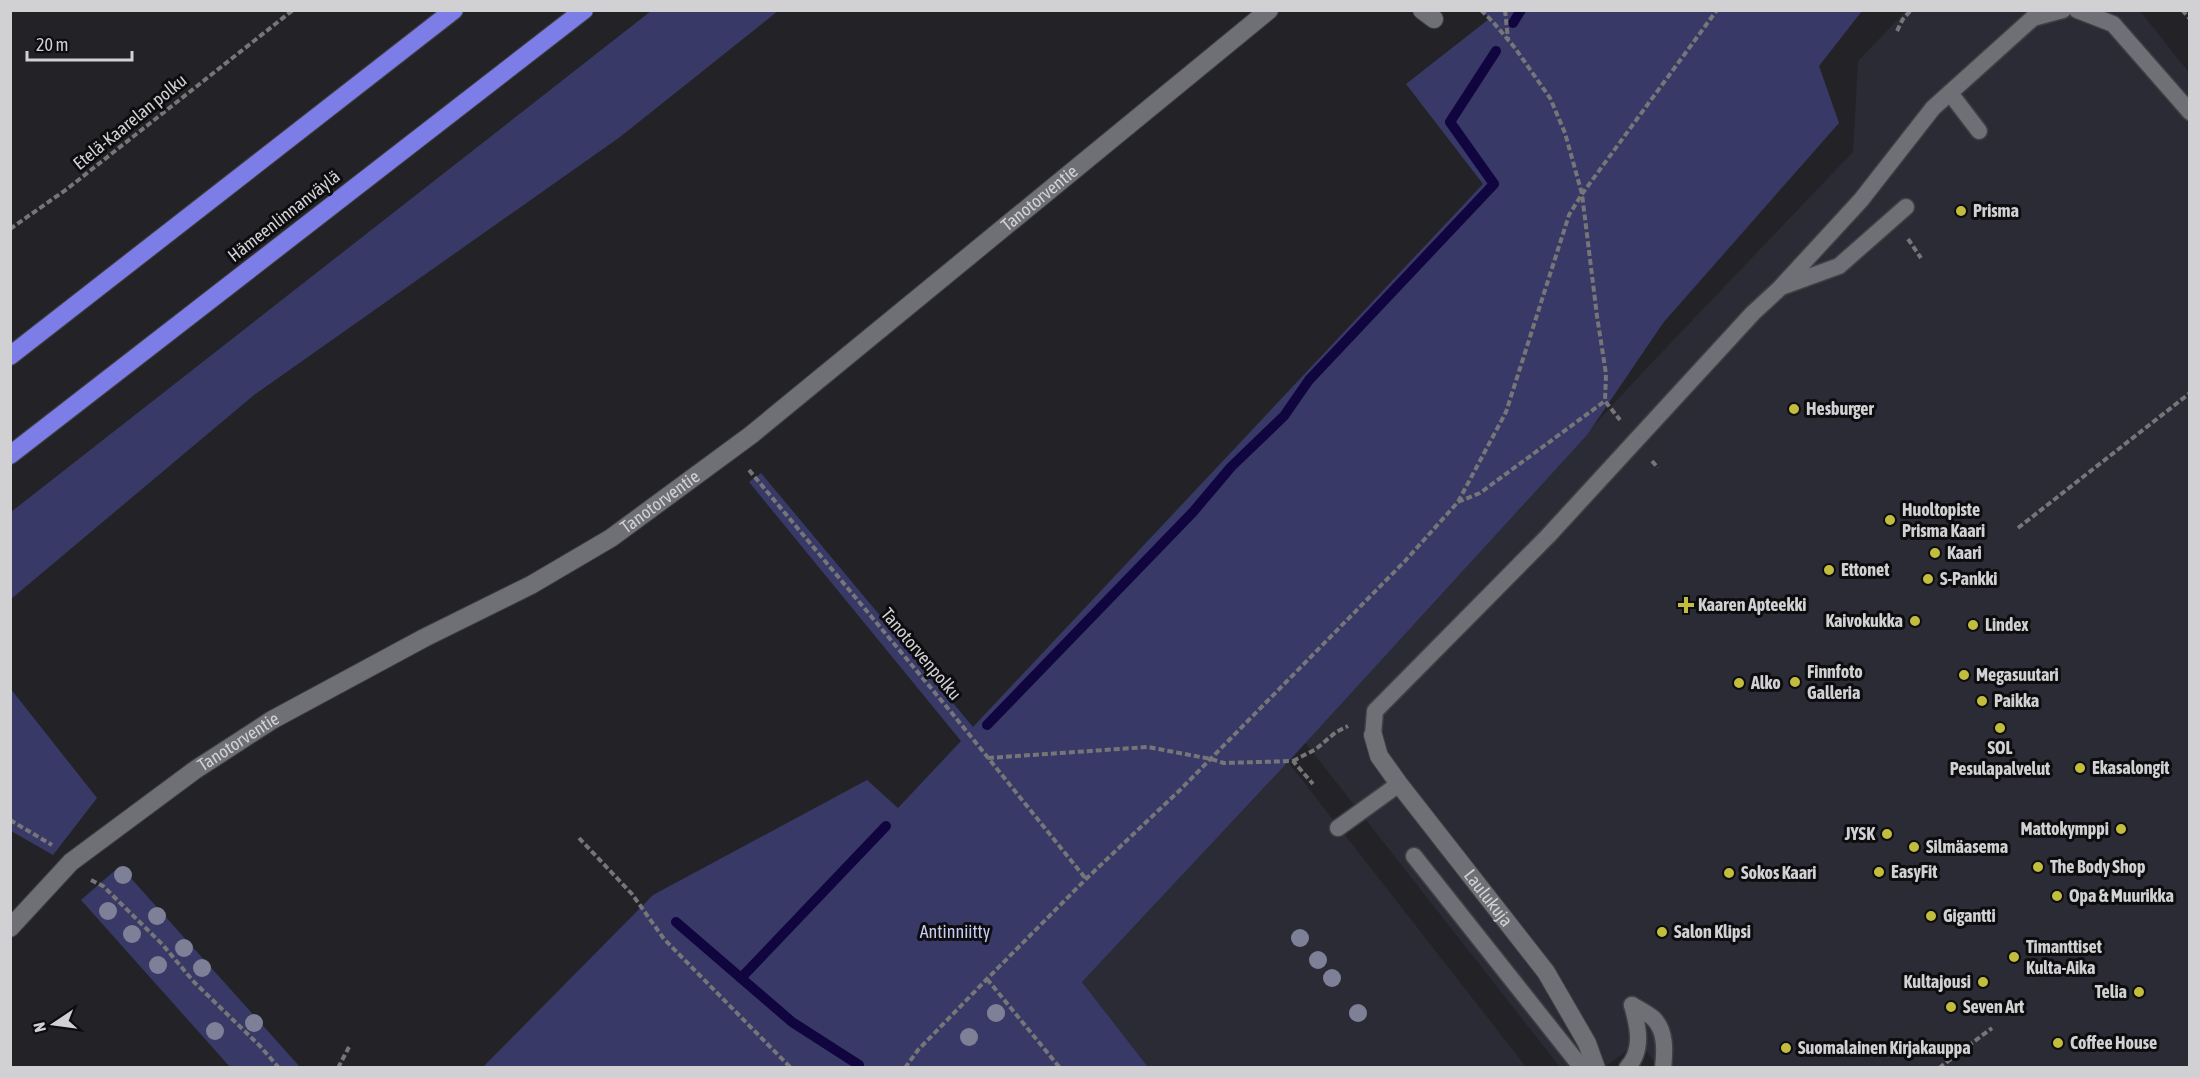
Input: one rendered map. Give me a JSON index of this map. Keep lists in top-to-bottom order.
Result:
{
  "streets": {
    "highway": ["Hämeenlinnanväylä"],
    "street": ["Tanotorventie", "Laulukuja"],
    "path": ["Etelä-Kaarelan polku", "Tanotorvenpolku"]
  },
  "crossings": [
    ["Tanotorventie", "Tanotorvenpolku"]
  ],
  "parks": ["Antinniitty"],
  "places": {
    "other": [
      "Prisma",
      "Hesburger",
      "Huoltopiste Prisma Kaari",
      "Kaari",
      "Ettonet",
      "S-Pankki",
      "Kaivokukka",
      "Lindex",
      "Megasuutari",
      "Finnfoto Galleria",
      "Alko",
      "Paikka",
      "SOL Pesulapalvelut",
      "Ekasalongit",
      "Mattokymppi",
      "JYSK",
      "Silmäasema",
      "The Body Shop",
      "EasyFit",
      "Sokos Kaari",
      "Opa & Muurikka",
      "Gigantti",
      "Salon Klipsi",
      "Timanttiset Kulta-Aika",
      "Kultajousi",
      "Telia",
      "Seven Art",
      "Coffee House",
      "Suomalainen Kirjakauppa"
    ],
    "health": ["Kaaren Apteekki"]
  },
  "scale_bar": "20 m",
  "north": "left"
}
